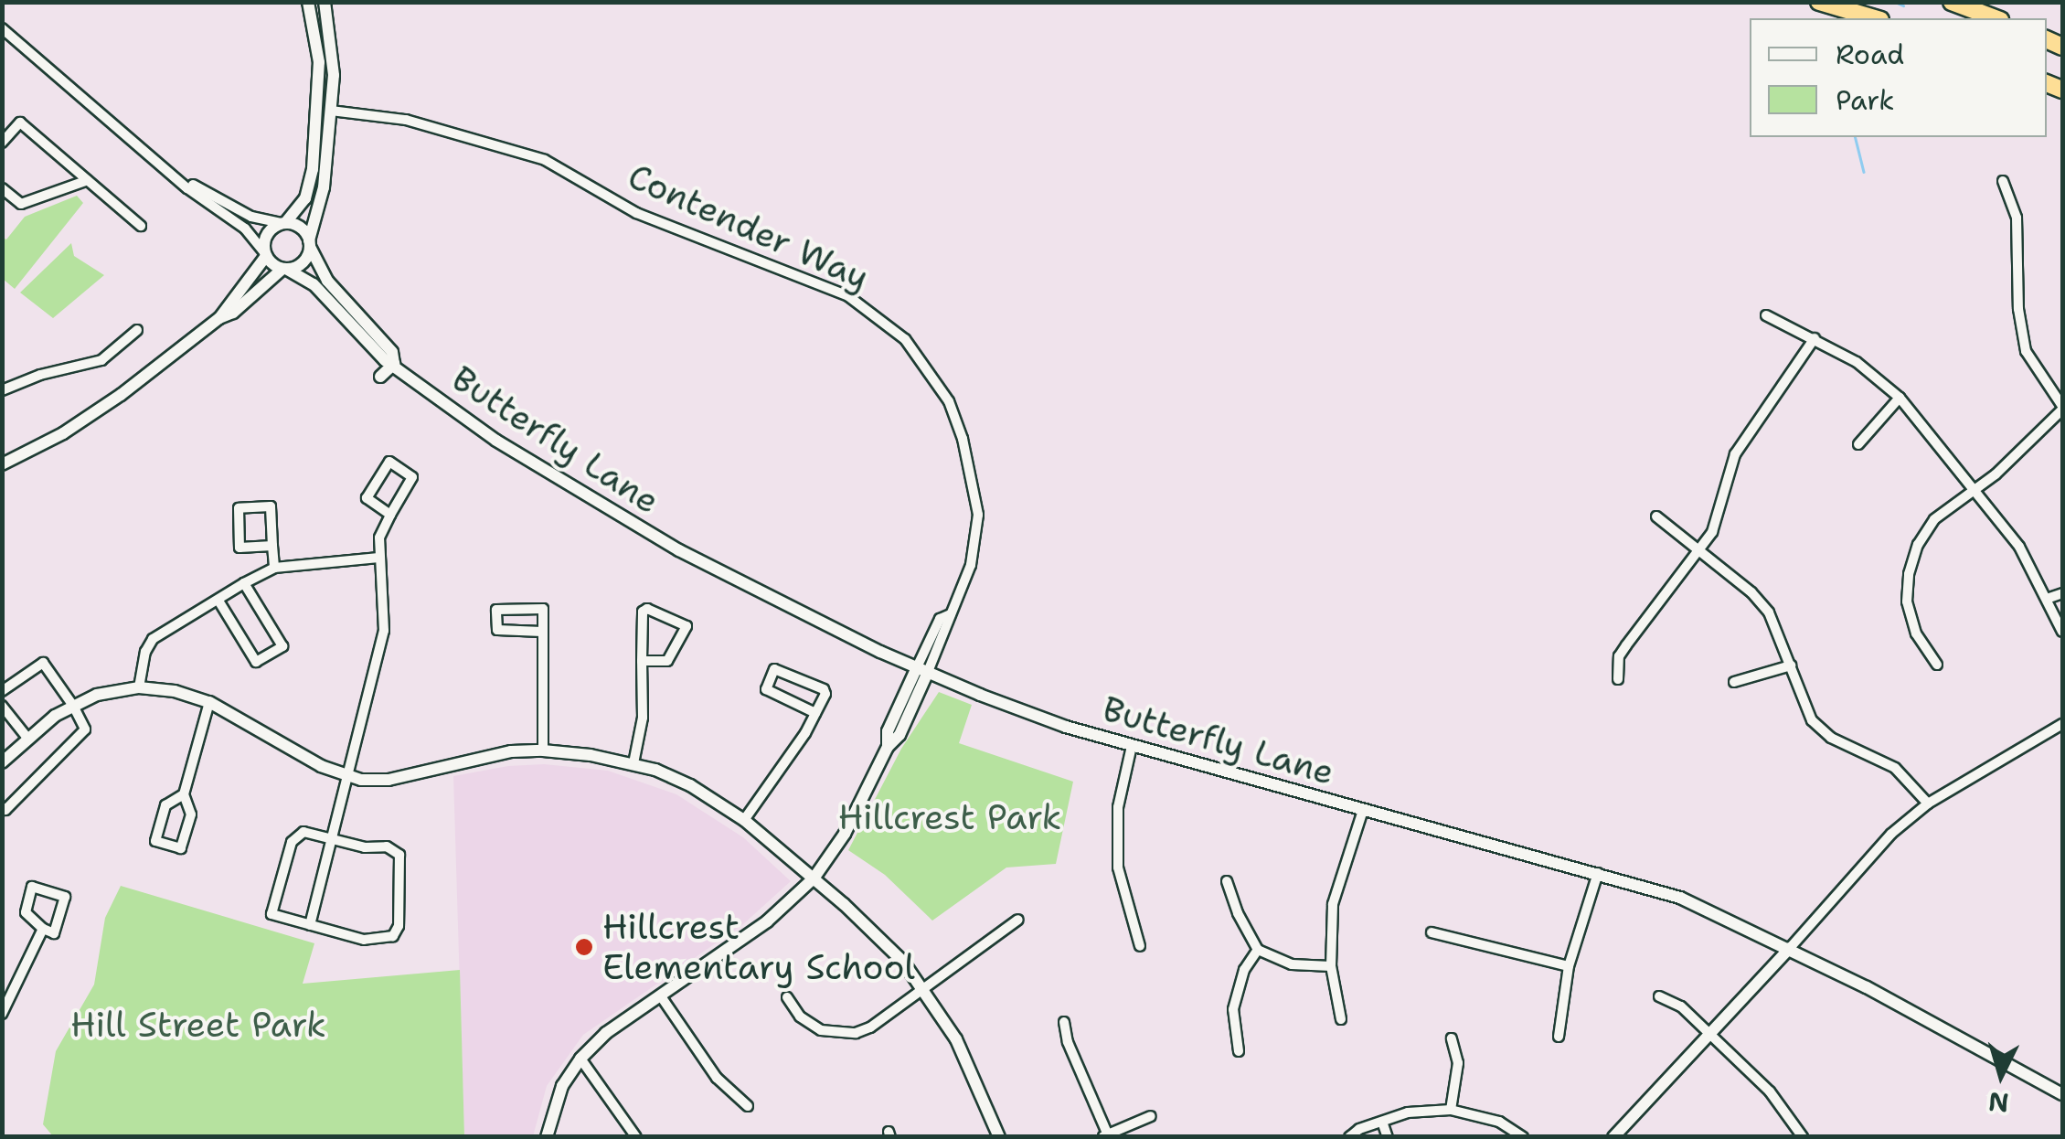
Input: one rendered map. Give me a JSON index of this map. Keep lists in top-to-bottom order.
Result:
{
  "streets": {
    "street": ["Contender Way", "Butterfly Lane"]
  },
  "crossings": [
    ["Contender Way", "Butterfly Lane"]
  ],
  "parks": ["Hillcrest Park", "Hill Street Park"],
  "places": ["Hillcrest Elementary School"],
  "legend": ["Road", "Park"],
  "north": "bottom"
}
